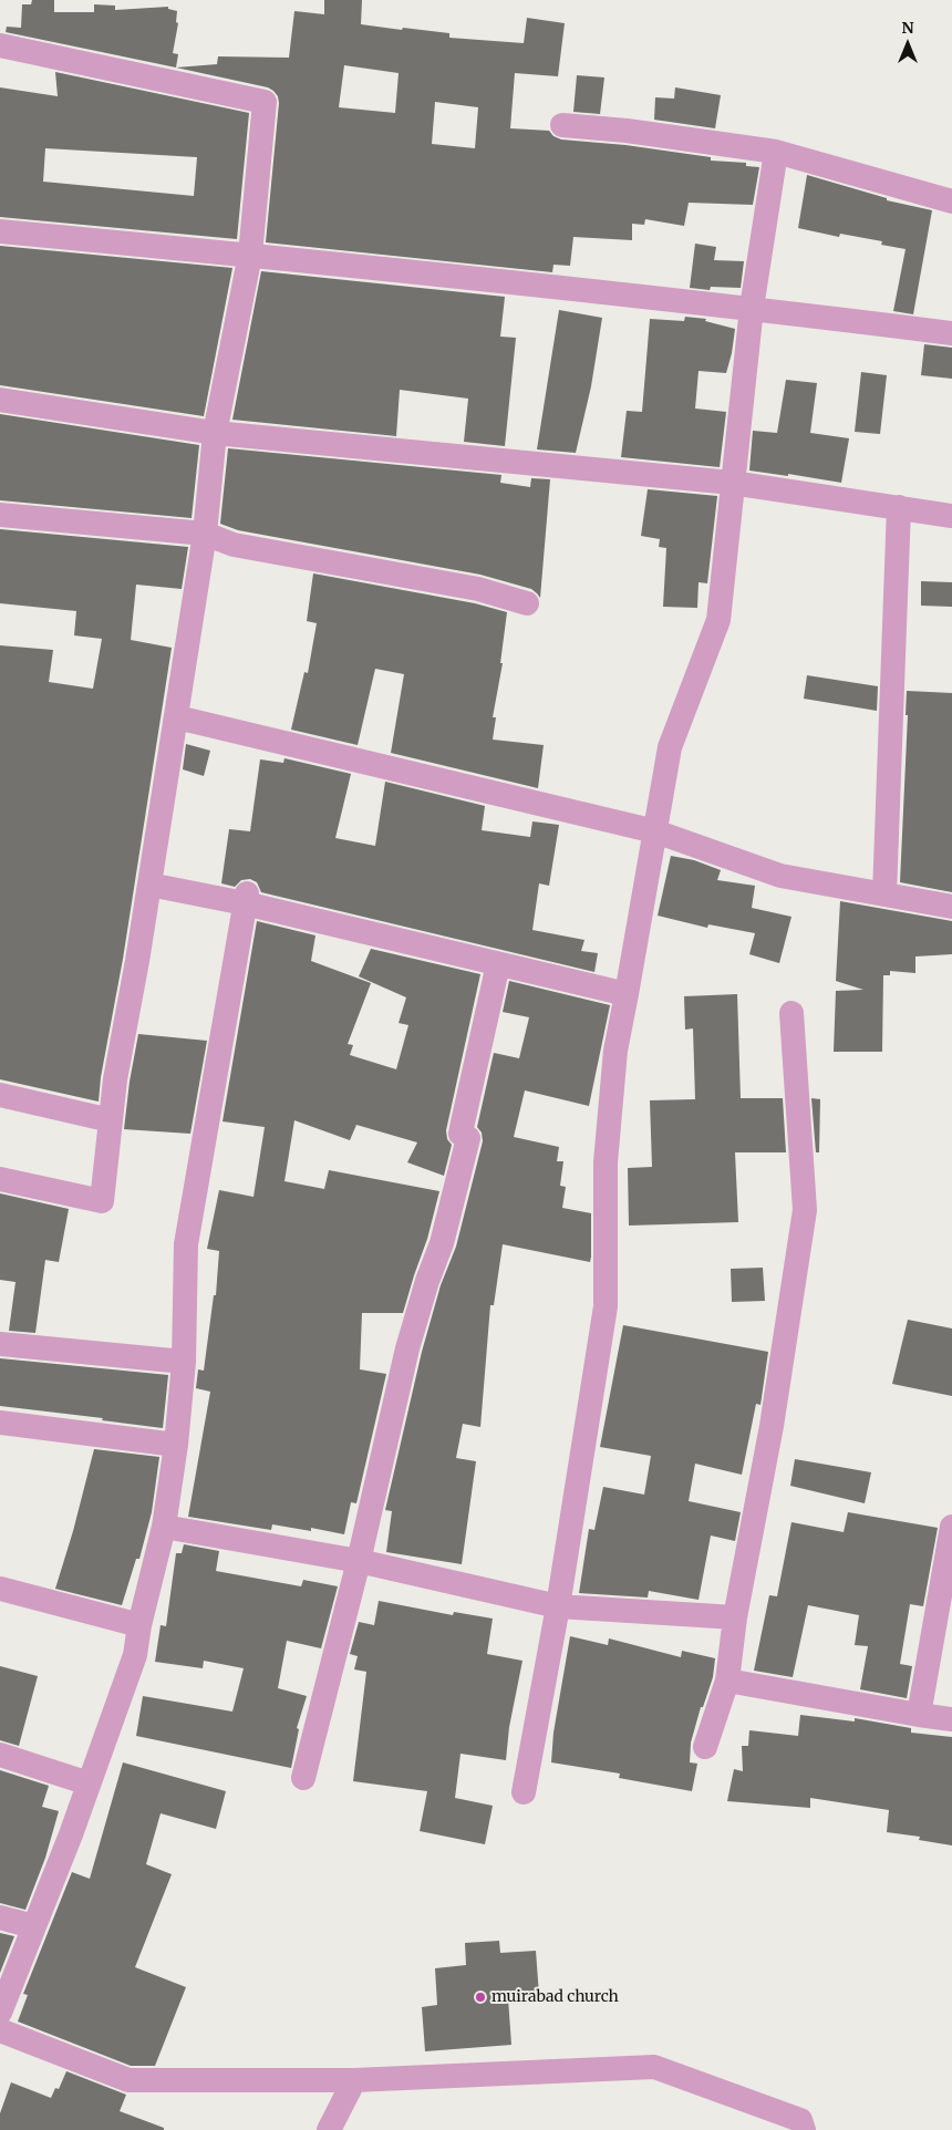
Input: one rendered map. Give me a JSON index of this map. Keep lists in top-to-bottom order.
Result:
{
  "places": ["muirabad church"],
  "north": "top"
}
